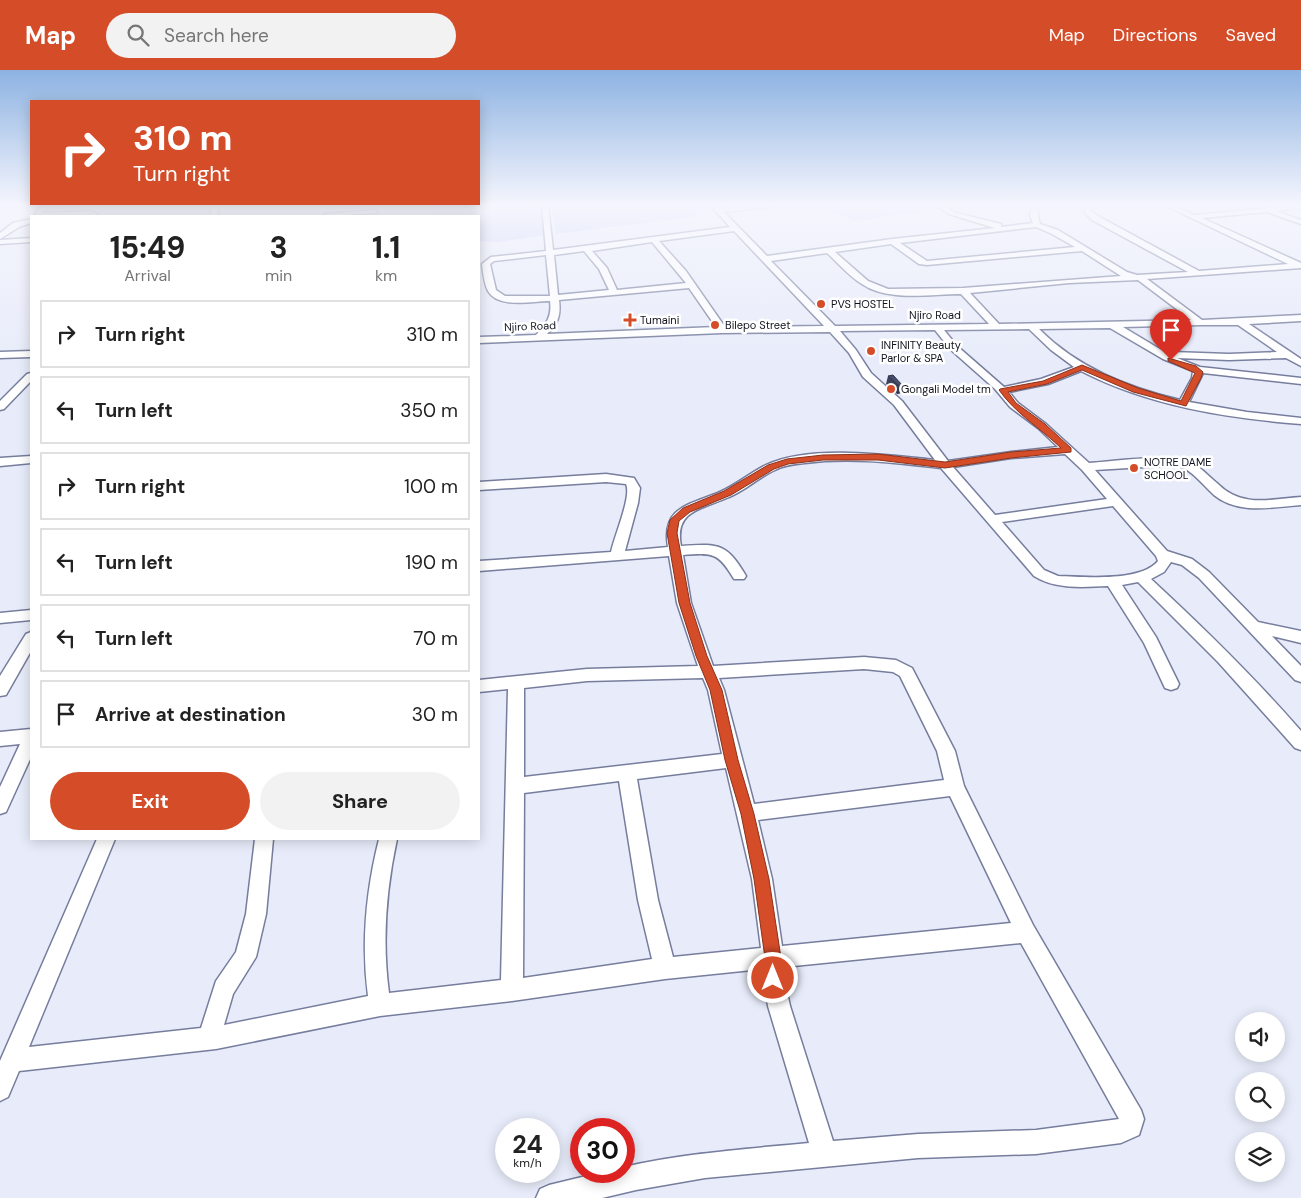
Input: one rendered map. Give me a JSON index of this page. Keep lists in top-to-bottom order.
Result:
{
  "streets": {
    "street": ["Njiro Road"]
  },
  "places": {
    "other": [
      "PVS HOSTEL",
      "Bilepo Street",
      "INFINITY Beauty Parlor & SPA",
      "Gongali Model tm",
      "NOTRE DAME SCHOOL"
    ],
    "health": ["Tumaini"]
  },
  "page": {
    "header": "Map",
    "search": "Search here",
    "nav": ["Map", "Directions", "Saved"],
    "turn": ["310 m", "Turn right"],
    "eta": [
      "15:49",
      "Arrival",
      "3",
      "min",
      "1.1",
      "km"
    ],
    "list": [
      {
        "name": "Turn right",
        "value": "310 m"
      },
      {
        "name": "Turn left",
        "value": "350 m"
      },
      {
        "name": "Turn right",
        "value": "100 m"
      },
      {
        "name": "Turn left",
        "value": "190 m"
      },
      {
        "name": "Turn left",
        "value": "70 m"
      },
      {
        "name": "Arrive at destination",
        "value": "30 m"
      }
    ],
    "buttons": ["Exit", "Share"],
    "speed": "24 km/h",
    "limit": "30"
  }
}
